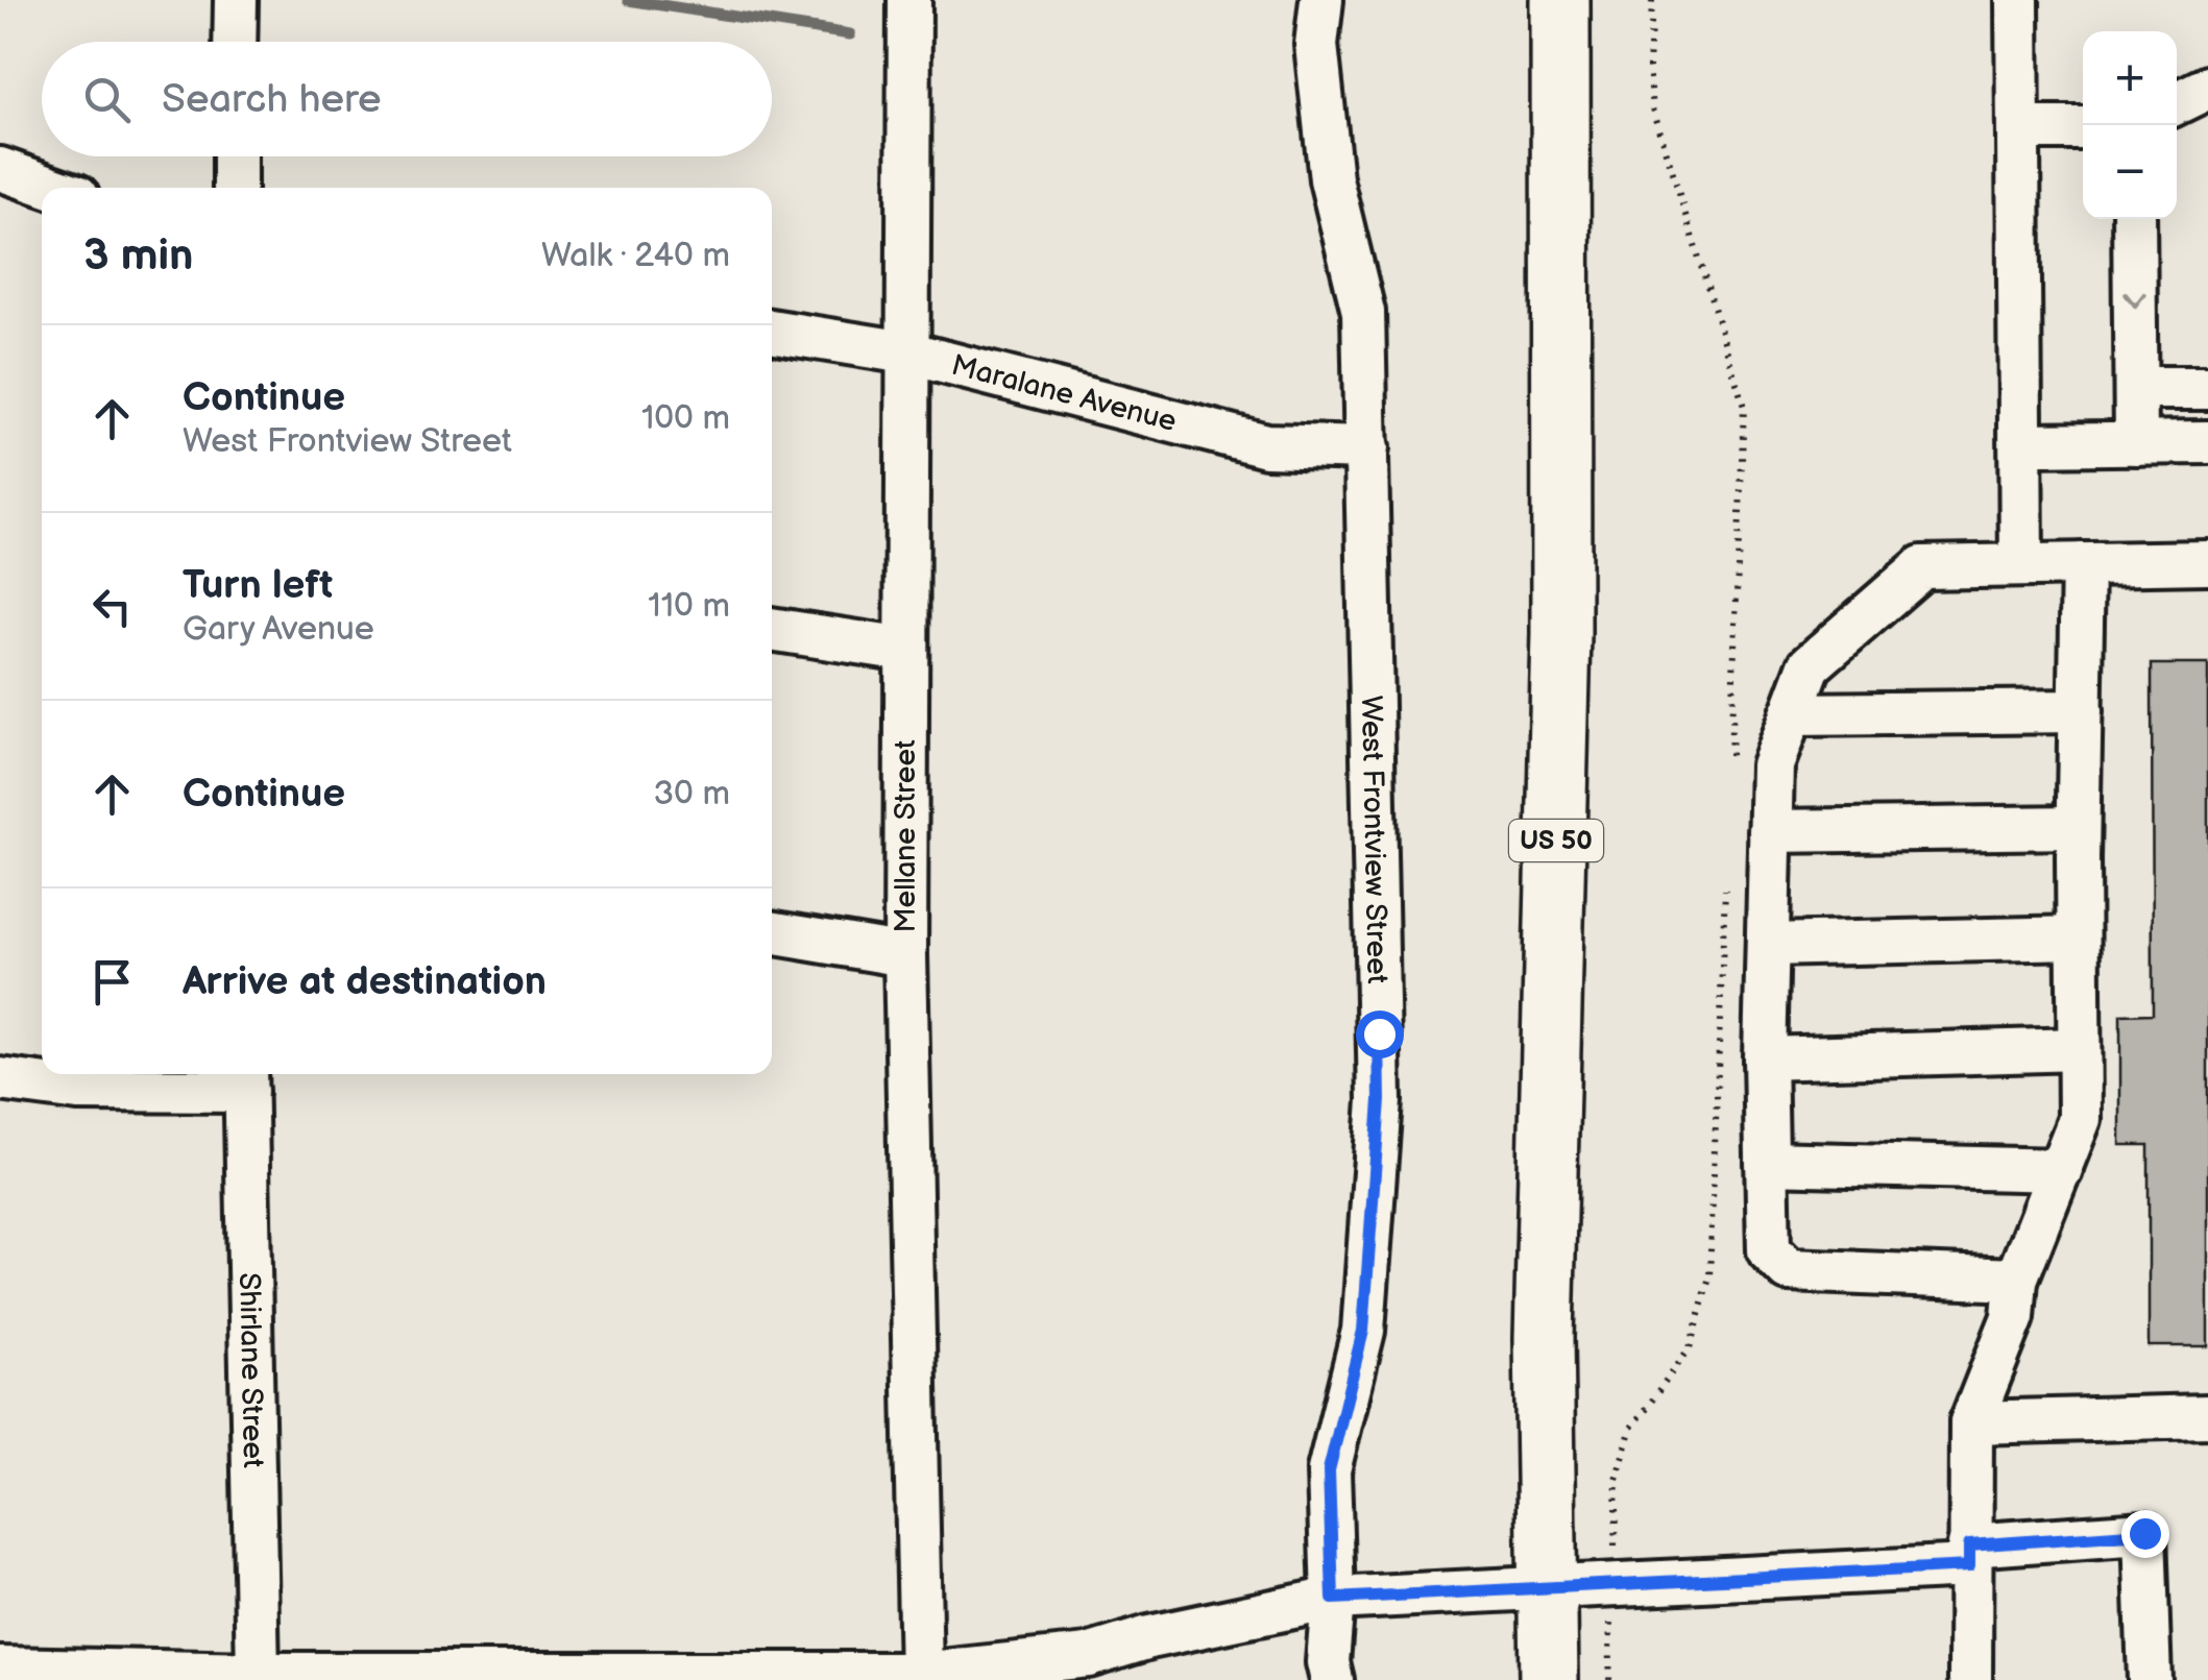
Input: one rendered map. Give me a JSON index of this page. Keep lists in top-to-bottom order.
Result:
{
  "streets": {
    "highway": ["US 50"],
    "street": [
      "Maralane Avenue",
      "Mellane Street",
      "West Frontview Street",
      "Shirlane Street"
    ]
  },
  "crossings": [
    ["Maralane Avenue", "Mellane Street"],
    ["Maralane Avenue", "West Frontview Street"]
  ],
  "page": {
    "map_buttons": ["+", "−"],
    "search": "Search here",
    "heading": ["3 min", "Walk · 240 m"],
    "list": [
      ["Continue", "West Frontview Street", "100 m"],
      ["Turn left", "Gary Avenue", "110 m"],
      ["Continue", "30 m"],
      "Arrive at destination"
    ]
  }
}
